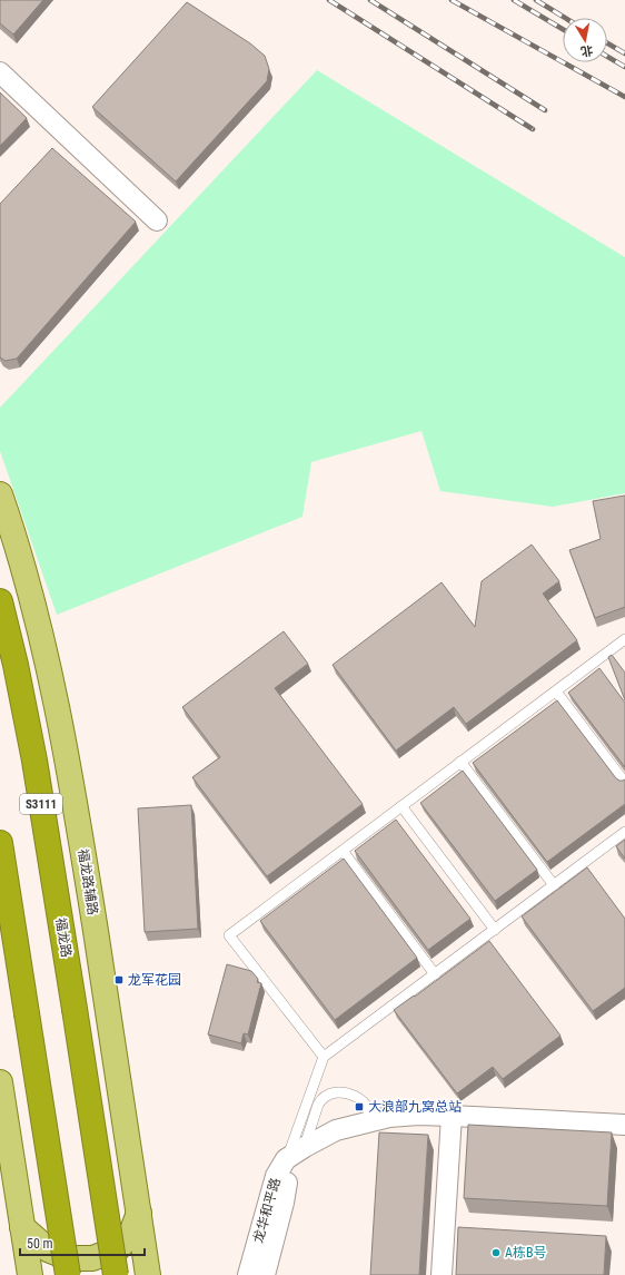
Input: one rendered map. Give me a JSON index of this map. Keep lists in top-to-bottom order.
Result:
{
  "streets": {
    "highway": ["S3111", "福龙路"],
    "main road": ["福龙路辅路"],
    "street": ["龙华和平路"]
  },
  "places": {
    "transit": ["龙军花园", "大浪部九窝总站"],
    "other": ["A栋B号"]
  },
  "scale_bar": "50 m",
  "north": "bottom"
}
